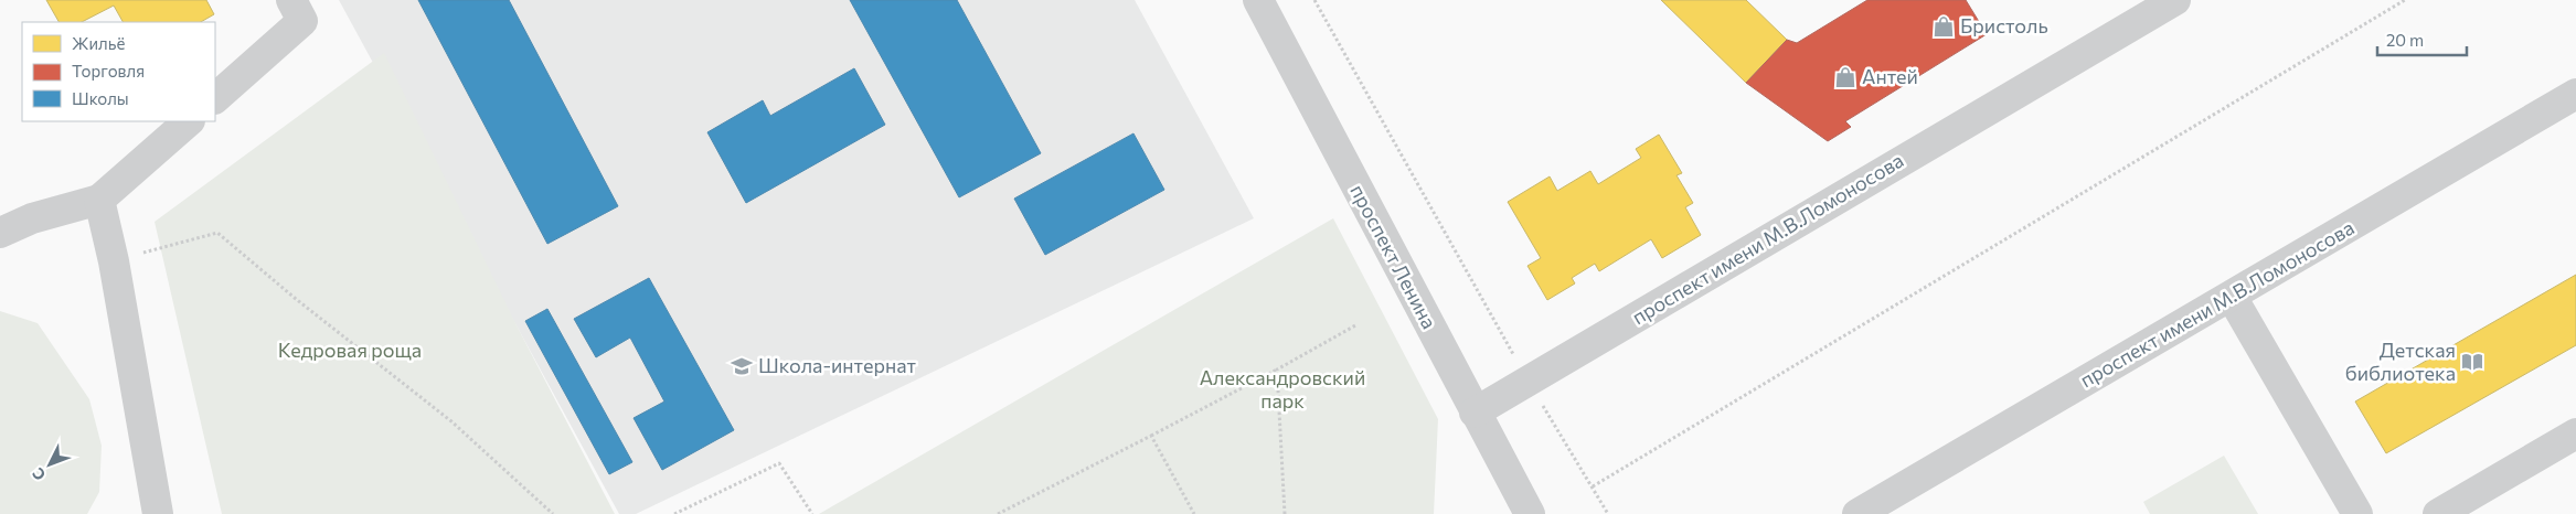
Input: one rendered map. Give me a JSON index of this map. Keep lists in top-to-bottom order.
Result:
{
  "streets": {
    "street": ["проспект имени М.В.Ломоносова", "проспект Ленина"]
  },
  "crossings": [
    ["проспект имени М.В.Ломоносова", "проспект Ленина"]
  ],
  "parks": ["Кедровая роща", "Александровский парк"],
  "places": {
    "shop": ["Бристоль", "Антей"],
    "library": ["Детская библиотека"],
    "school or university": ["Школа-интернат"]
  },
  "legend": ["Жильё", "Торговля", "Школы"],
  "scale_bar": "20 m",
  "north": "bottom left"
}
